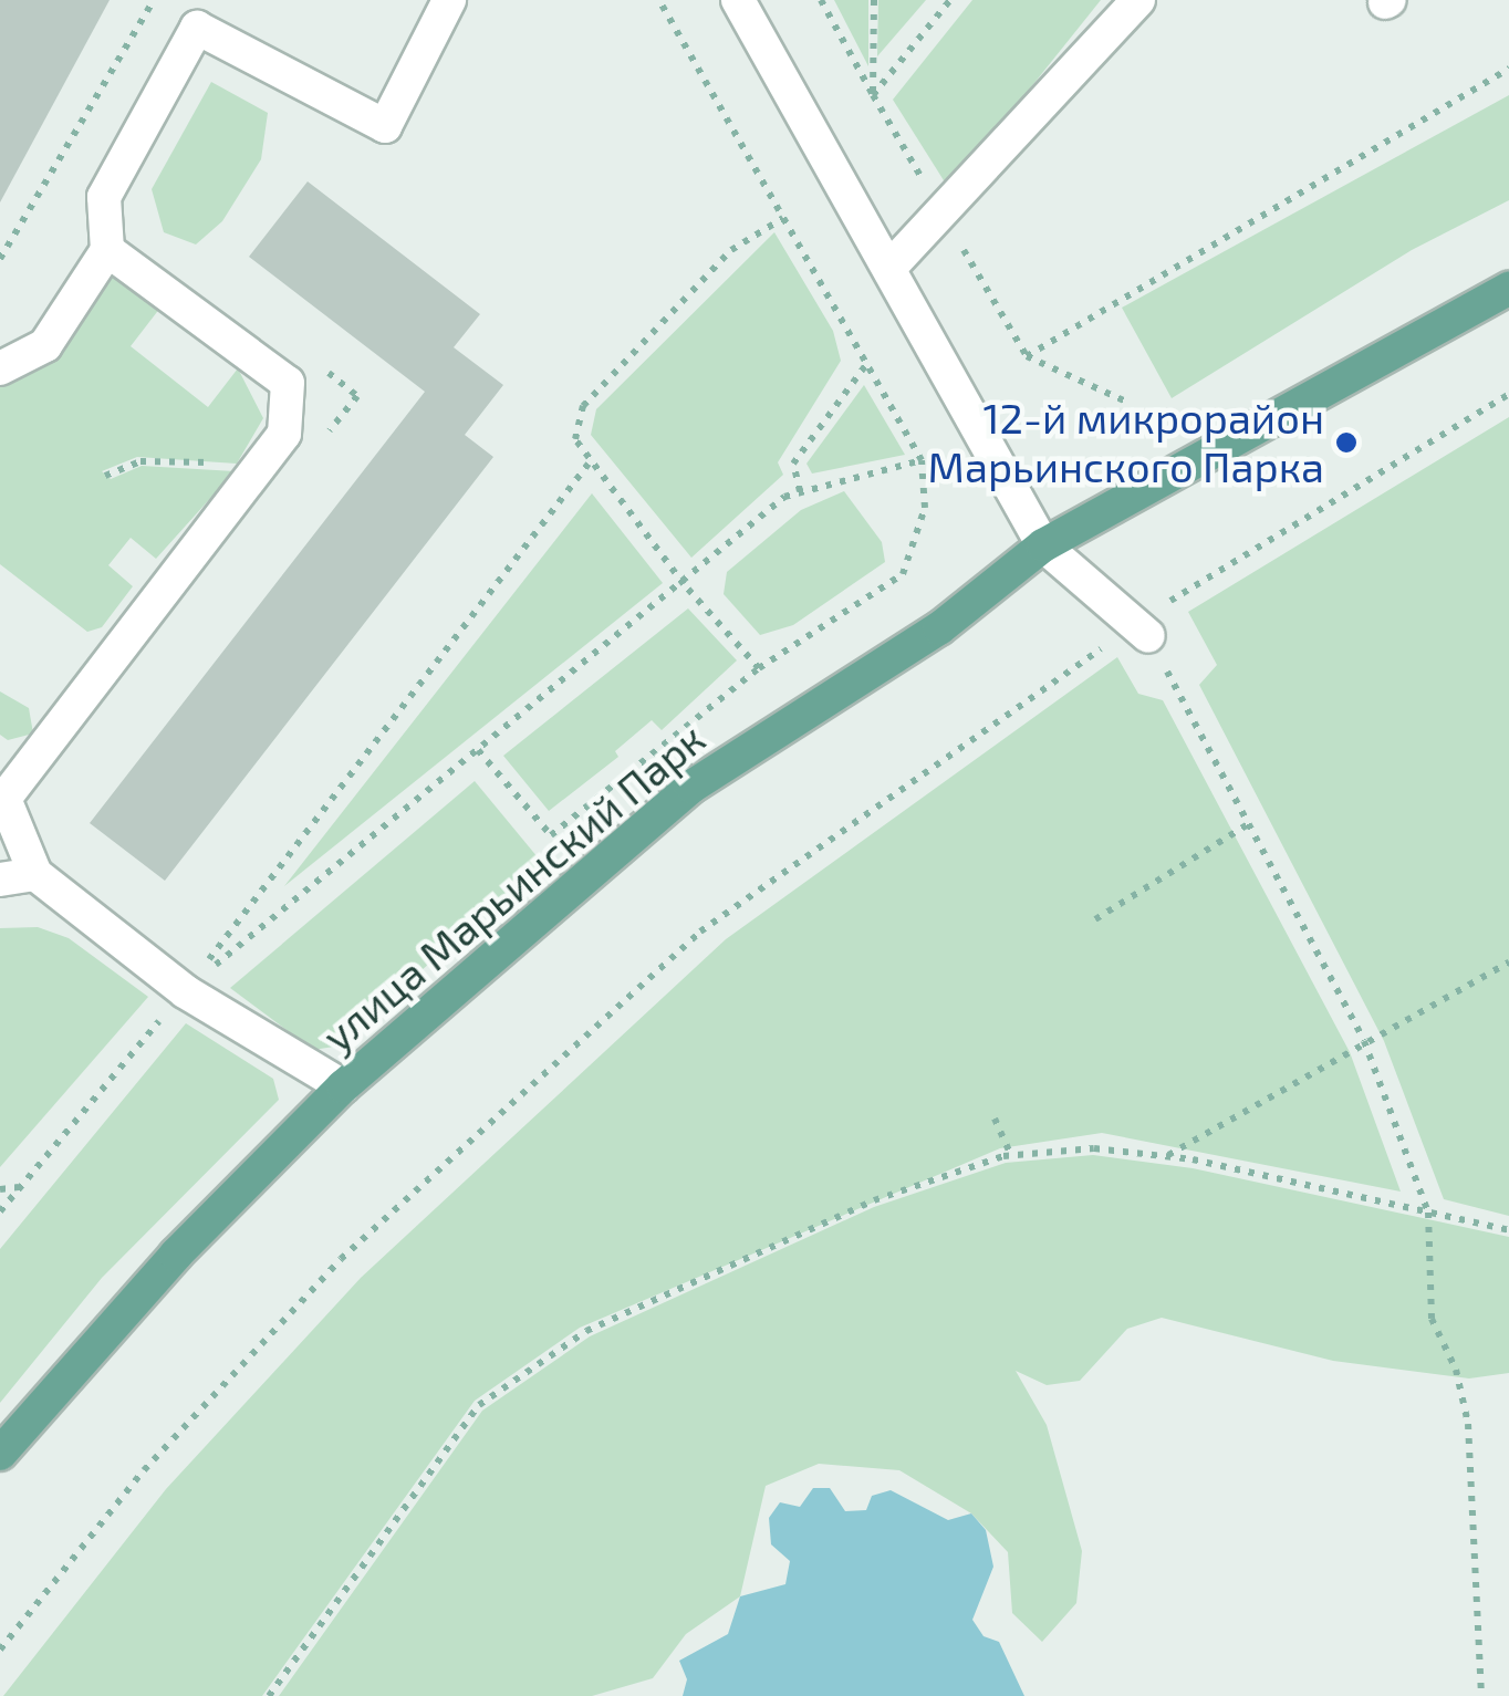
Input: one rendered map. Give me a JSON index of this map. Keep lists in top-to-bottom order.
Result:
{
  "streets": {
    "main road": ["улица Марьинский Парк"]
  },
  "places": ["12-й микрорайон Марьинского Парка"]
}
